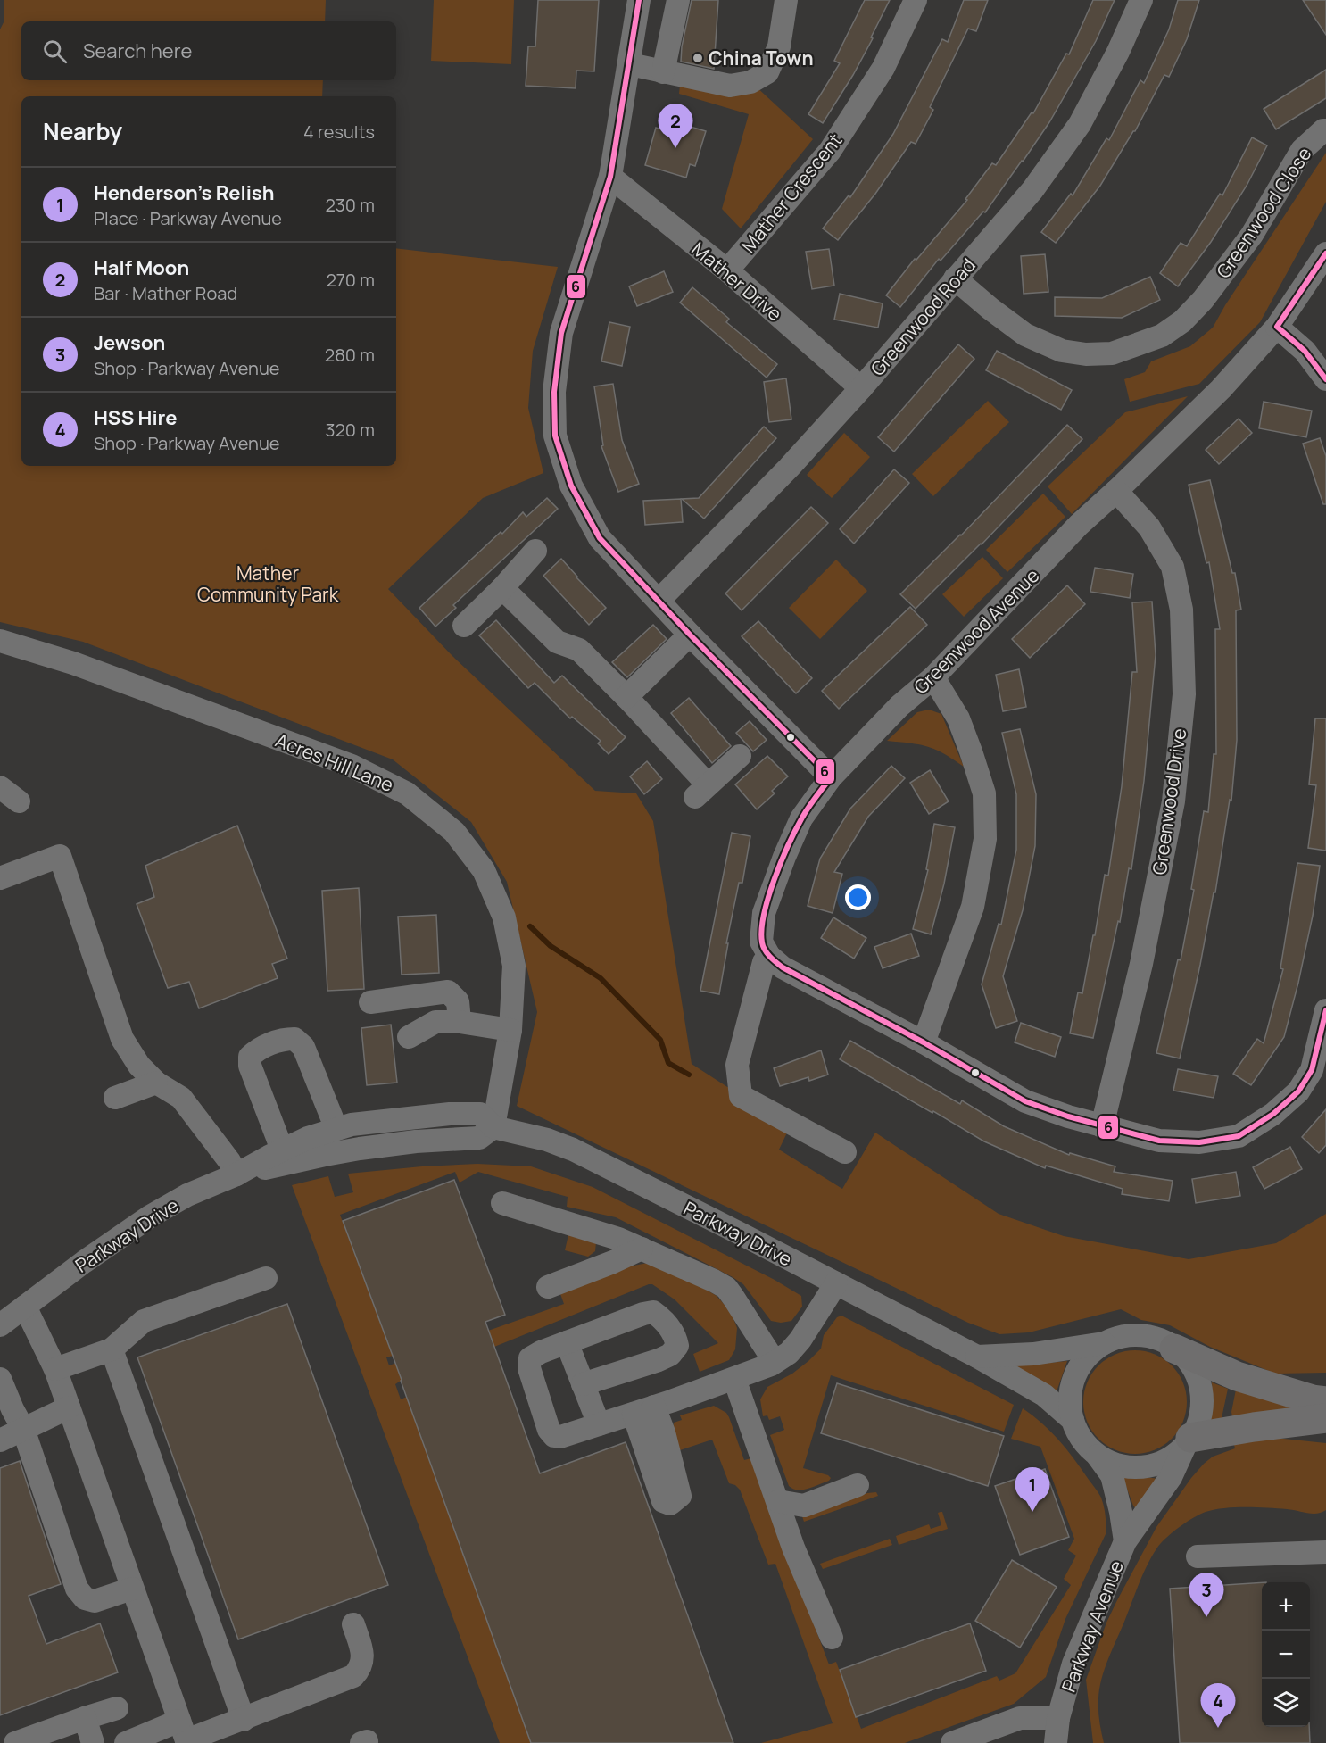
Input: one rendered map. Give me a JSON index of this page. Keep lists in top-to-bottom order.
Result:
{
  "streets": {
    "street": [
      "Mather Crescent",
      "Greenwood Close",
      "Mather Drive",
      "Greenwood Road",
      "Greenwood Avenue",
      "Acres Hill Lane",
      "Greenwood Drive",
      "Parkway Drive",
      "Parkway Avenue"
    ]
  },
  "crossings": [
    ["Mather Crescent", "Mather Drive"],
    ["Greenwood Close", "Greenwood Road"],
    ["Mather Drive", "Greenwood Road"],
    ["Greenwood Avenue", "Greenwood Drive"],
    ["Acres Hill Lane", "Parkway Drive"],
    ["Parkway Drive", "Parkway Avenue"]
  ],
  "parks": ["Mather Community Park"],
  "places": ["China Town"],
  "lines": ["transit line 6"],
  "page": {
    "search": "Search here",
    "heading": ["Nearby", "4 results"],
    "pins": [
      "2",
      "1",
      "3",
      "4"
    ],
    "list": [
      {
        "mark": "1",
        "name": "Henderson's Relish",
        "note": "Place · Parkway Avenue",
        "value": "230 m"
      },
      {
        "mark": "2",
        "name": "Half Moon",
        "note": "Bar · Mather Road",
        "value": "270 m"
      },
      {
        "mark": "3",
        "name": "Jewson",
        "note": "Shop · Parkway Avenue",
        "value": "280 m"
      },
      {
        "mark": "4",
        "name": "HSS Hire",
        "note": "Shop · Parkway Avenue",
        "value": "320 m"
      }
    ],
    "map_buttons": ["+", "−"]
  }
}
